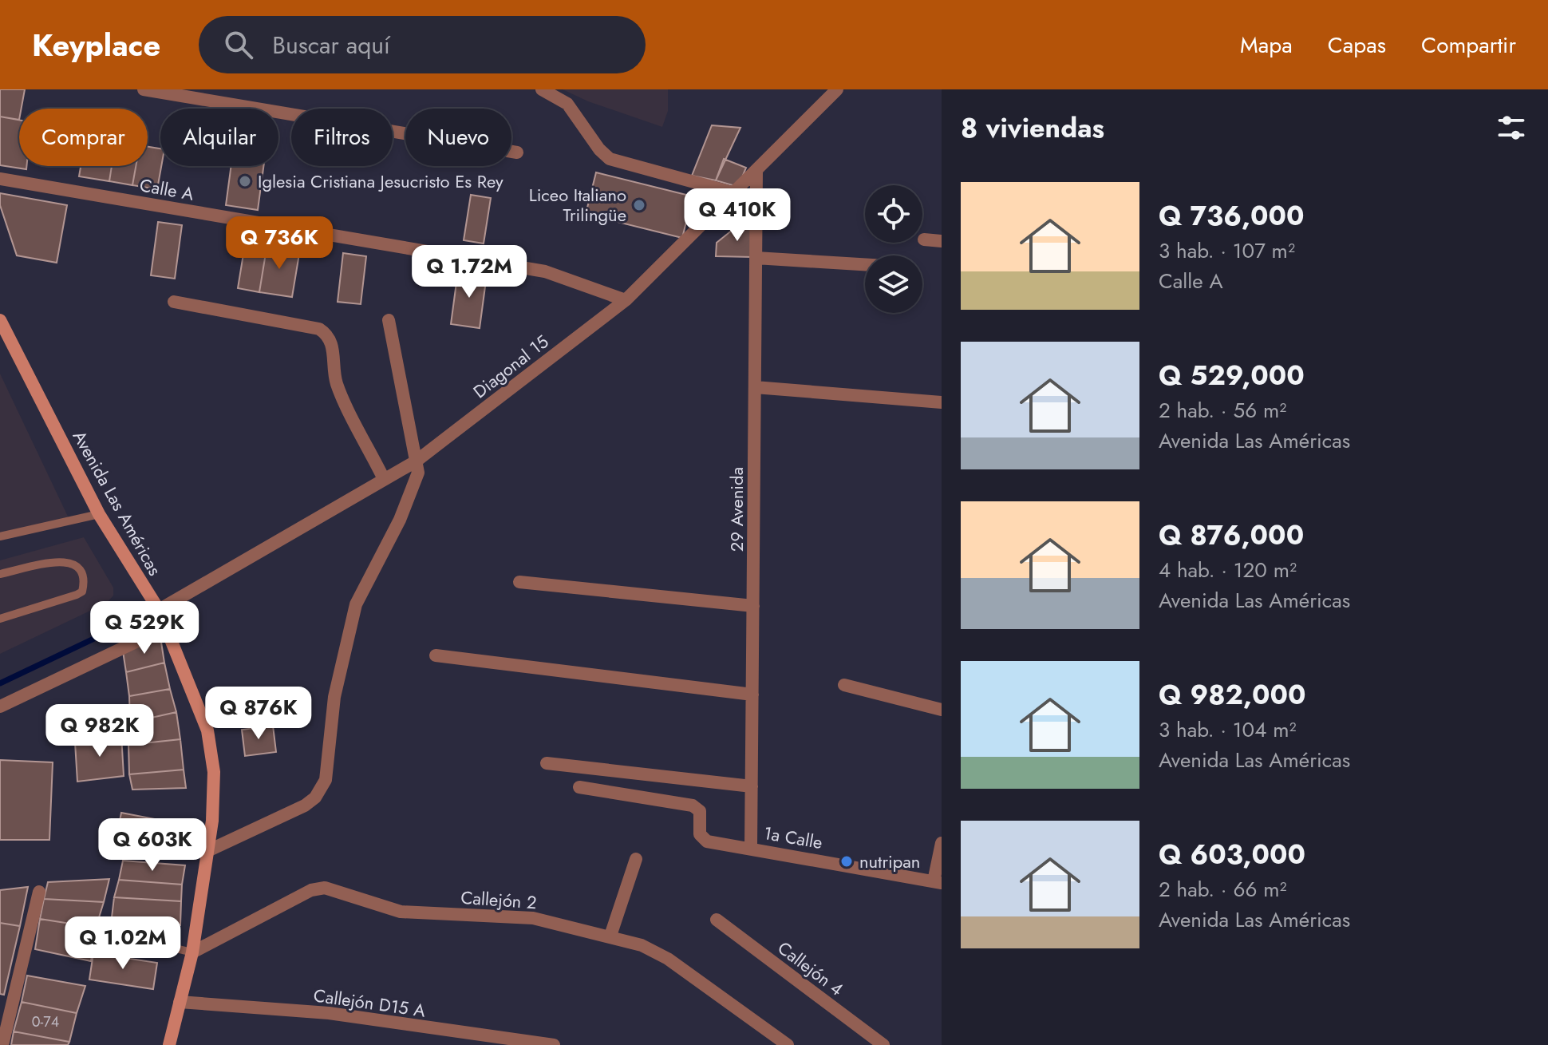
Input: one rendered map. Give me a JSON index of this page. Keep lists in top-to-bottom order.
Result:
{
  "streets": {
    "main road": ["Avenida Las Américas"],
    "street": [
      "Calle A",
      "Diagonal 15",
      "29 Avenida",
      "1a Calle",
      "Callejón 2",
      "Callejón 4",
      "Callejón D15 A"
    ]
  },
  "crossings": [
    ["Calle A", "Diagonal 15"],
    ["Diagonal 15", "Avenida Las Américas"],
    ["Diagonal 15", "29 Avenida"],
    ["Avenida Las Américas", "Callejón 2"],
    ["Avenida Las Américas", "Callejón D15 A"],
    ["29 Avenida", "1a Calle"]
  ],
  "places": ["Iglesia Cristiana Jesucristo Es Rey", "Liceo Italiano Trilingüe", "nutripan"],
  "house_numbers": ["0-74"],
  "page": {
    "header": "Keyplace",
    "search": "Buscar aquí",
    "nav": ["Mapa", "Capas", "Compartir"],
    "heading": "8 viviendas",
    "chip": [
      "Comprar",
      "Alquilar",
      "Filtros",
      "Nuevo"
    ],
    "list": [
      {
        "name": "Q 736,000",
        "note": "3 hab. · 107 m² · Calle A"
      },
      {
        "name": "Q 529,000",
        "note": "2 hab. · 56 m² · Avenida Las Américas"
      },
      {
        "name": "Q 876,000",
        "note": "4 hab. · 120 m² · Avenida Las Américas"
      },
      {
        "name": "Q 982,000",
        "note": "3 hab. · 104 m² · Avenida Las Américas"
      },
      {
        "name": "Q 603,000",
        "note": "2 hab. · 66 m² · Avenida Las Américas"
      }
    ],
    "price": [
      "Q 410K",
      "Q 736K",
      "Q 1.72M",
      "Q 529K",
      "Q 876K",
      "Q 982K",
      "Q 603K",
      "Q 1.02M"
    ]
  }
}
